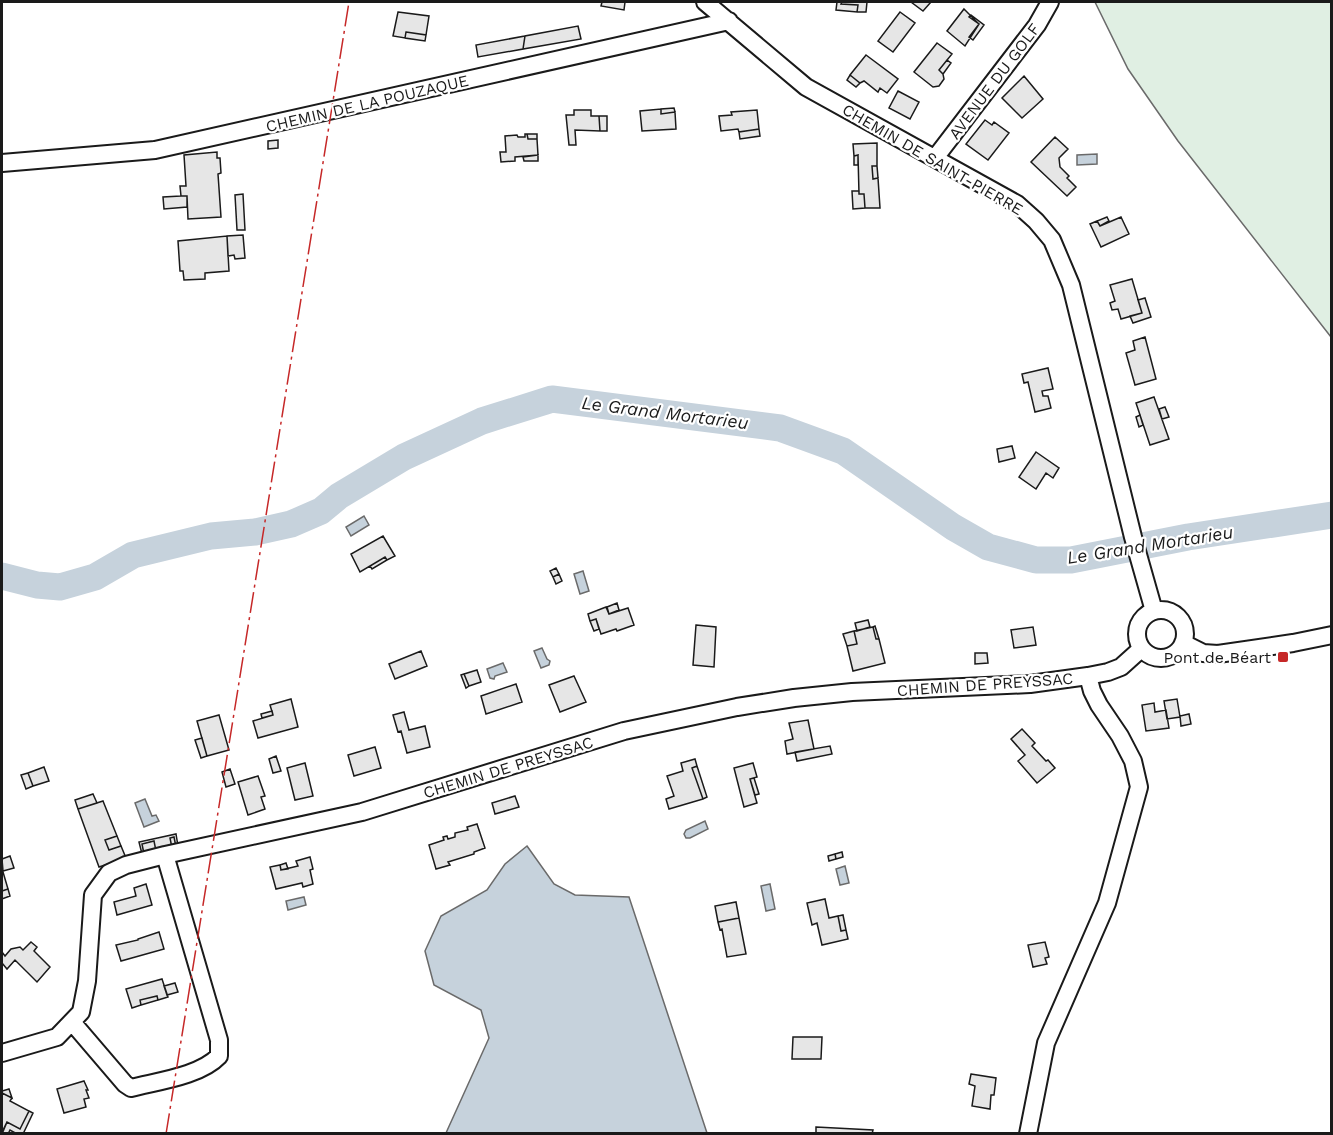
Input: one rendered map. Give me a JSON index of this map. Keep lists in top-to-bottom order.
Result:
{
  "streets": {
    "street": [
      "AVENUE DU GOLF",
      "CHEMIN DE LA POUZAQUE",
      "CHEMIN DE SAINT-PIERRE",
      "CHEMIN DE PREYSSAC"
    ]
  },
  "crossings": [
    ["AVENUE DU GOLF", "CHEMIN DE SAINT-PIERRE"],
    ["CHEMIN DE LA POUZAQUE", "CHEMIN DE SAINT-PIERRE"],
    ["CHEMIN DE SAINT-PIERRE", "CHEMIN DE PREYSSAC"]
  ],
  "water": ["Le Grand Mortarieu"],
  "places": {
    "transit": ["Pont de Béart"]
  }
}
